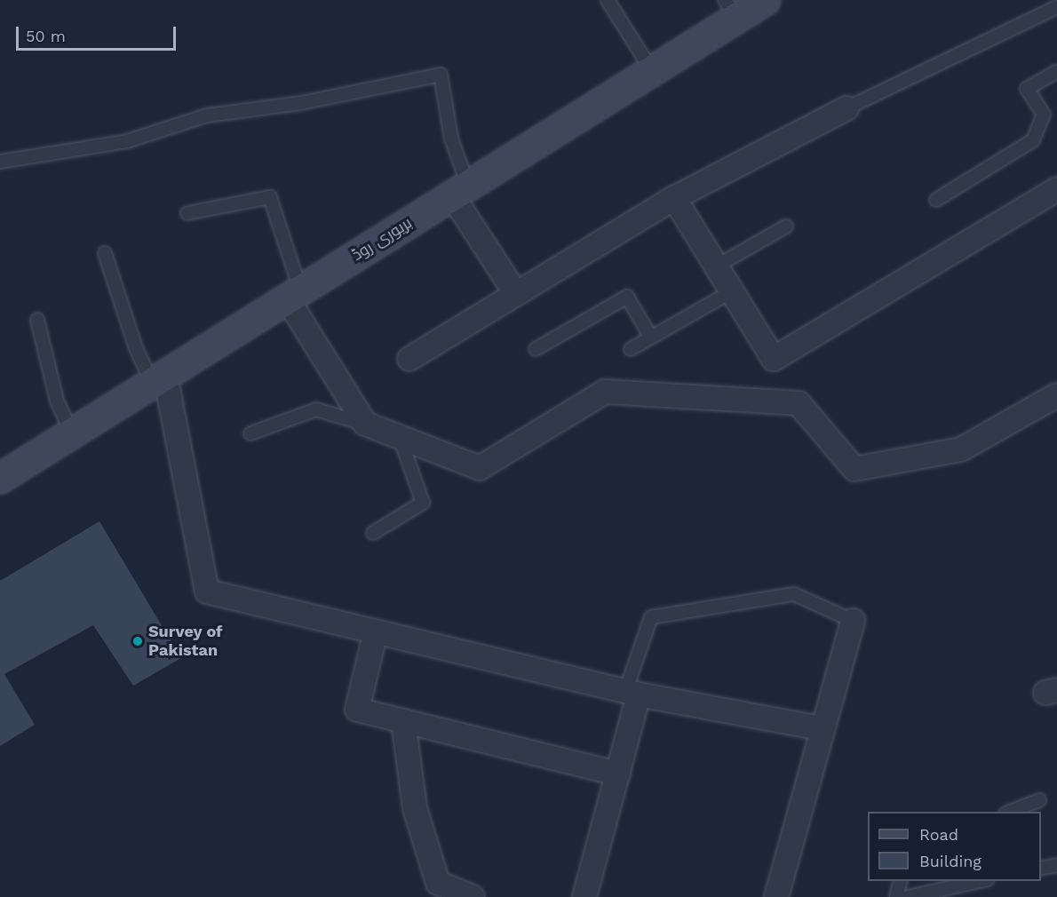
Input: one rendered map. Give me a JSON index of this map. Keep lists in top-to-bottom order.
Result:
{
  "streets": {
    "main road": ["بریوری روڈ"]
  },
  "places": ["Survey of Pakistan"],
  "legend": ["Road", "Building"],
  "scale_bar": "50 m"
}
